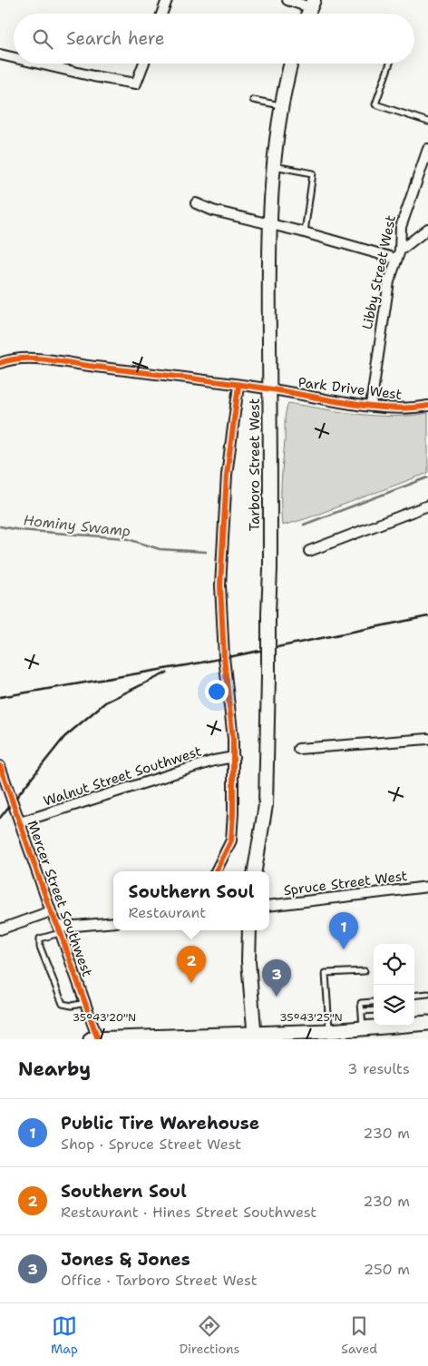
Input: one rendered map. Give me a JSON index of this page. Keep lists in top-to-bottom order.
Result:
{
  "streets": {
    "main road": ["Tarboro Street West"],
    "street": [
      "Libby Street West",
      "Park Drive West",
      "Walnut Street Southwest",
      "Spruce Street West",
      "Mercer Street Southwest"
    ]
  },
  "crossings": [
    ["Libby Street West", "Park Drive West"],
    ["Park Drive West", "Tarboro Street West"],
    ["Walnut Street Southwest", "Mercer Street Southwest"]
  ],
  "water": ["Hominy Swamp"],
  "page": {
    "search": "Search here",
    "popup": ["Southern Soul", "Restaurant"],
    "pins": ["1", "2", "3"],
    "heading": ["Nearby", "3 results"],
    "list": [
      {
        "mark": "1",
        "name": "Public Tire Warehouse",
        "note": "Shop · Spruce Street West",
        "value": "230 m"
      },
      {
        "mark": "2",
        "name": "Southern Soul",
        "note": "Restaurant · Hines Street Southwest",
        "value": "230 m"
      },
      {
        "mark": "3",
        "name": "Jones & Jones",
        "note": "Office · Tarboro Street West",
        "value": "250 m"
      }
    ],
    "nav": ["Map", "Directions", "Saved"]
  },
  "coordinates": ["35°43'20\"N", "35°43'25\"N"]
}
